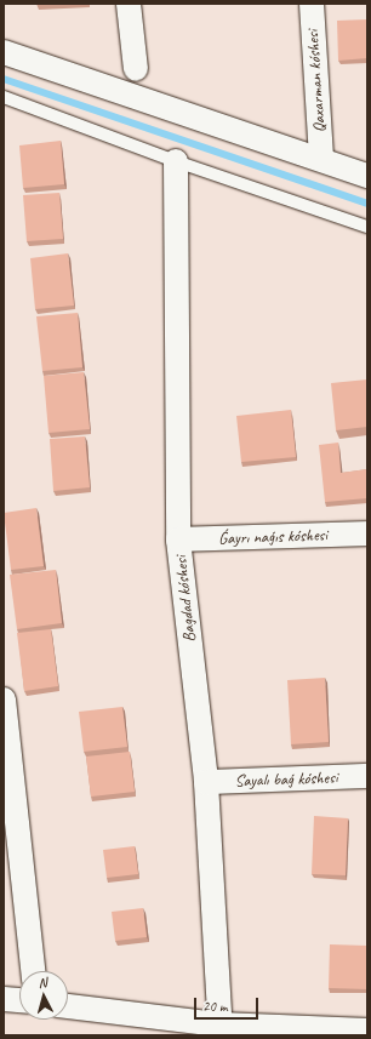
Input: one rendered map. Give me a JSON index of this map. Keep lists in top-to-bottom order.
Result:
{
  "streets": {
    "street": [
      "Qaxarman kóshesi",
      "Ǵayrı naǵıs kóshesi",
      "Bagdad kóshesi",
      "Sayalı baǵ kóshesi"
    ]
  },
  "crossings": [
    ["Ǵayrı naǵıs kóshesi", "Bagdad kóshesi"],
    ["Bagdad kóshesi", "Sayalı baǵ kóshesi"]
  ],
  "scale_bar": "20 m",
  "north": "top"
}
